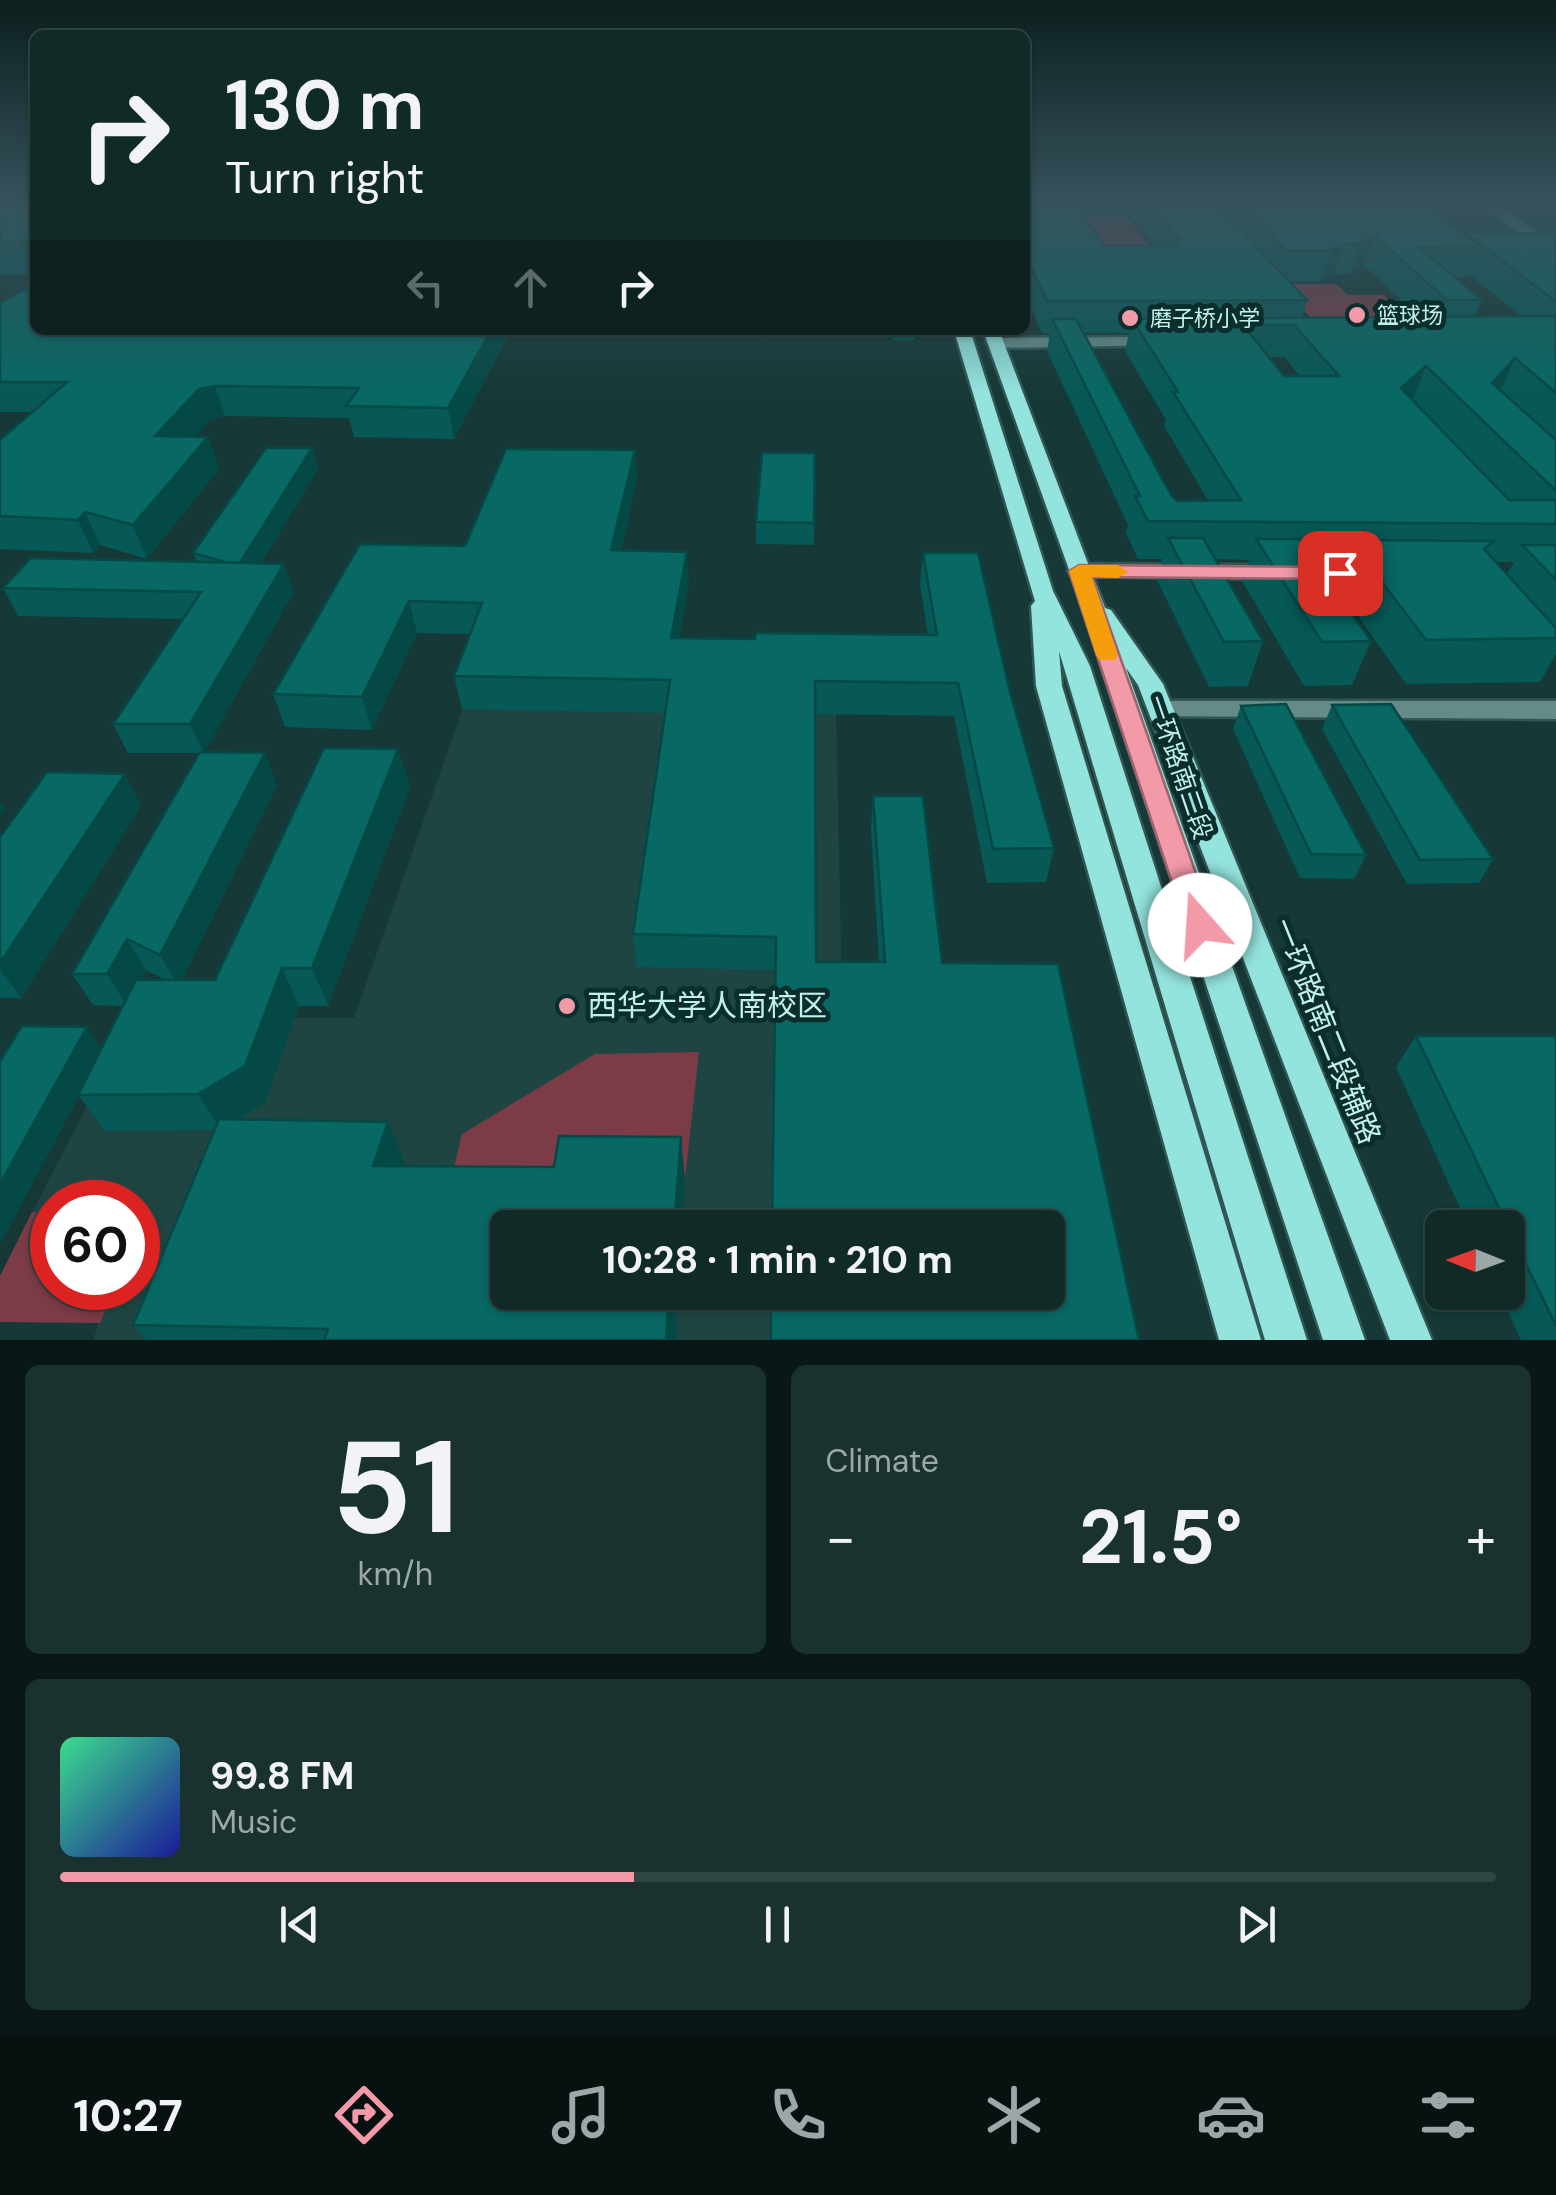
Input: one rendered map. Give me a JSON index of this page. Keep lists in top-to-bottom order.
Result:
{
  "streets": {
    "main road": ["一环路南二段", "一环路南二段辅路"]
  },
  "crossings": [
    ["一环路南二段", "一环路南二段辅路"]
  ],
  "places": ["篮球场", "磨子桥小学", "西华大学人南校区"],
  "north": "left",
  "page": {
    "turn": ["130 m", "Turn right"],
    "limit": "60",
    "trip": "10:28 · 1 min · 210 m",
    "tile": [
      ["51", "km/h"],
      "Climate"
    ],
    "heat": ["−", "21.5°", "+"],
    "song": ["99.8 FM", "Music"],
    "tabs": "10:27"
  }
}
